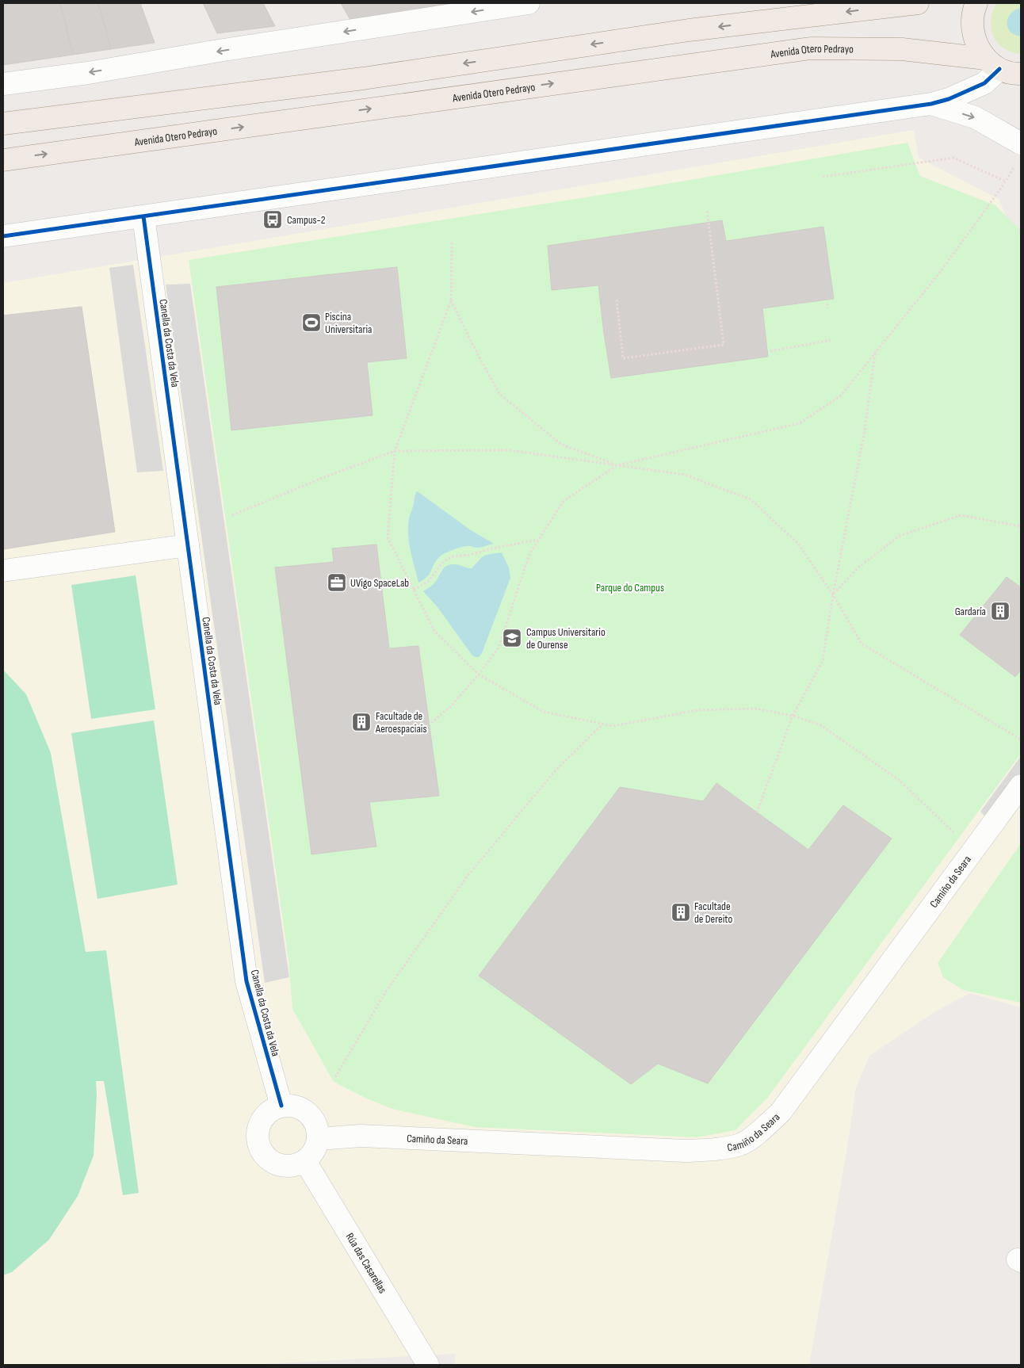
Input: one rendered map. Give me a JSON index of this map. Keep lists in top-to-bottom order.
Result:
{
  "streets": {
    "main road": ["Avenida Otero Pedrayo"],
    "street": ["Canella da Costa da Vela", "Camiño da Seara", "Rúa das Casarellas"]
  },
  "crossings": [
    ["Canella da Costa da Vela", "Camiño da Seara"],
    ["Canella da Costa da Vela", "Rúa das Casarellas"],
    ["Camiño da Seara", "Rúa das Casarellas"]
  ],
  "parks": ["Parque do Campus"],
  "places": {
    "bus stop": ["Campus-2"],
    "sports": ["Piscina Universitaria"],
    "office": ["UVigo SpaceLab"],
    "building": ["Gardaría", "Facultade de Aeroespaciais", "Facultade de Dereito"],
    "school or university": ["Campus Universitario de Ourense"]
  }
}
